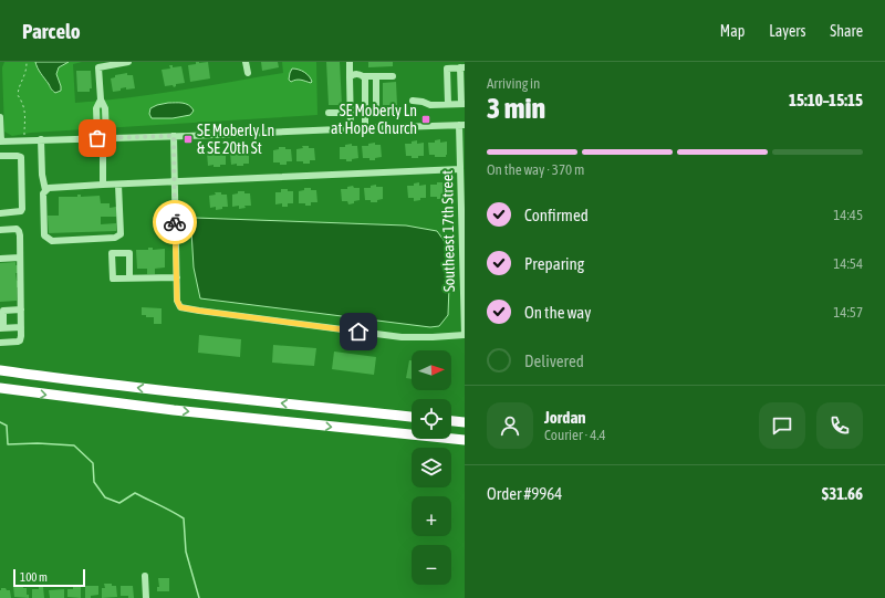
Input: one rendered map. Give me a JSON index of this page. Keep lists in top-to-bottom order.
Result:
{
  "streets": {
    "street": ["Southeast 17th Street"]
  },
  "places": {
    "transit": ["SE Moberly Ln at Hope Church", "SE Moberly Ln & SE 20th St"]
  },
  "scale_bar": "100 m",
  "north": "right",
  "page": {
    "header": "Parcelo",
    "nav": ["Map", "Layers", "Share"],
    "heading": ["3 min", "Arriving in", "15:10–15:15"],
    "panel": [
      "Jordan",
      "Courier · 4.4",
      "Order #9964",
      "$31.66"
    ],
    "bar": "On the way · 370 m",
    "list": [
      ["Confirmed", "14:45"],
      ["Preparing", "14:54"],
      ["On the way", "14:57"],
      "Delivered"
    ],
    "map_buttons": ["+", "−"],
    "scale": "100 m"
  }
}
